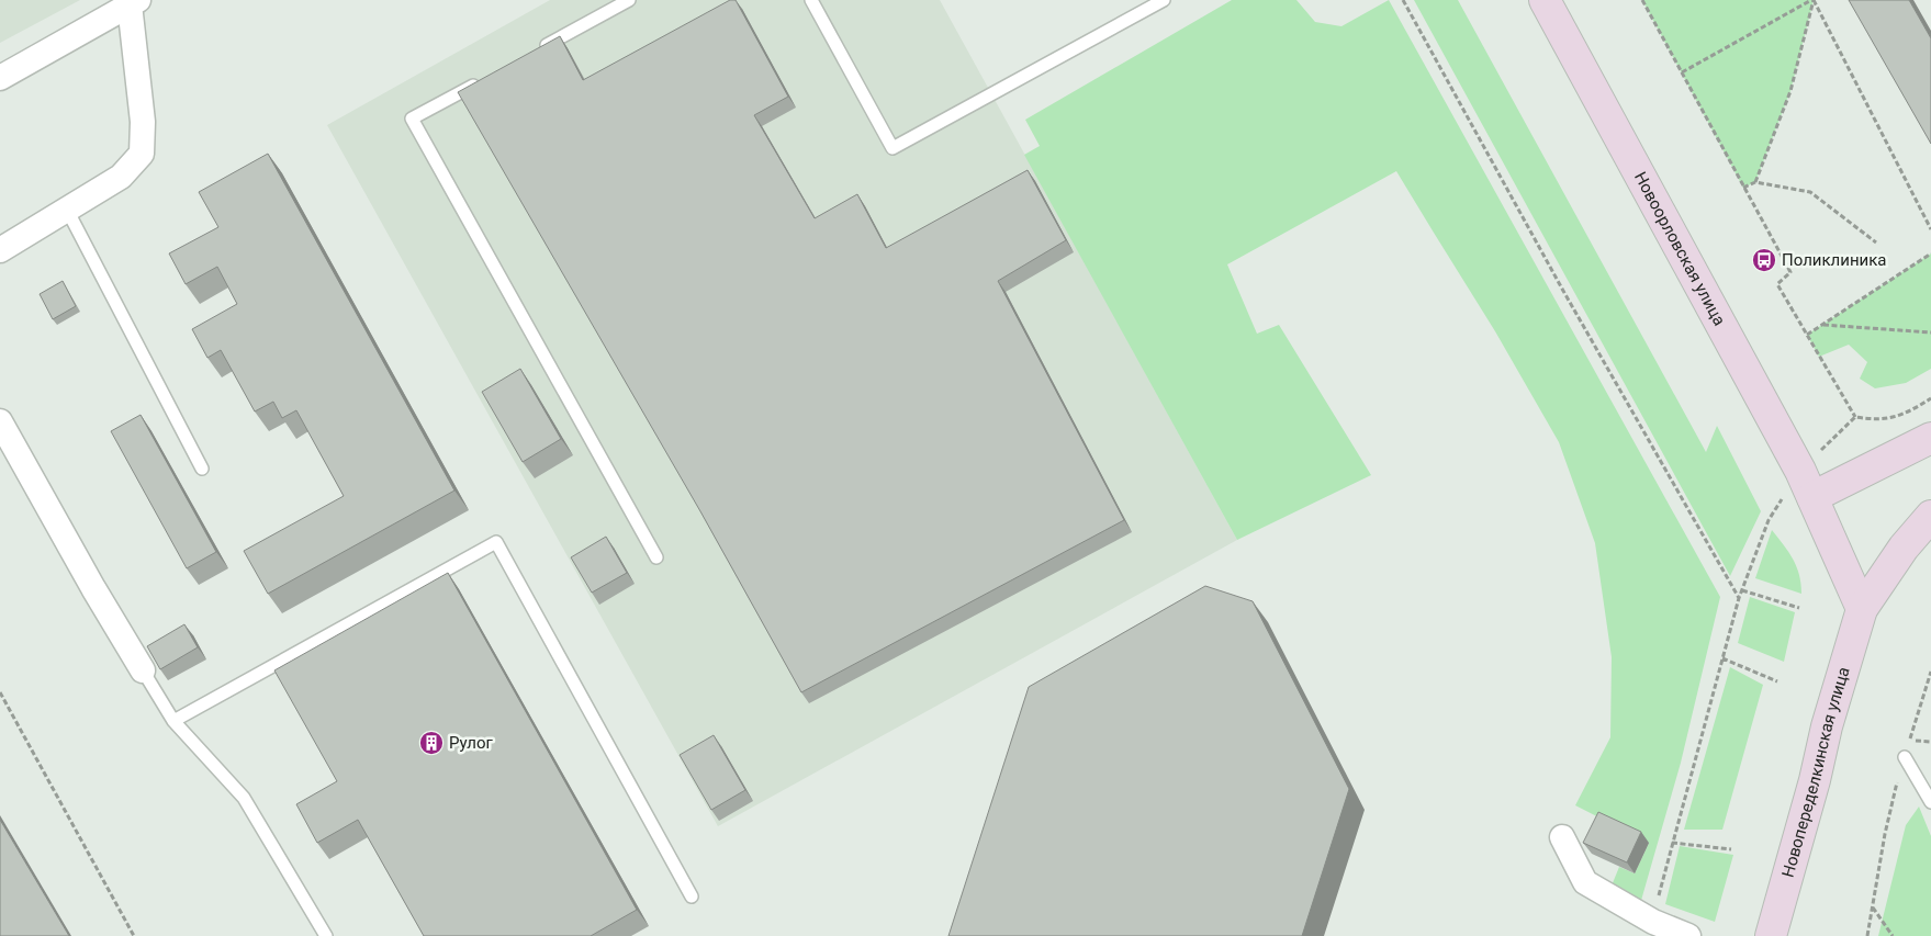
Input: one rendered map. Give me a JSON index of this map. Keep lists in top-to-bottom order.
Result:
{
  "streets": {
    "main road": ["Новоорловская улица", "Новопеределкинская улица"]
  },
  "places": {
    "bus stop": ["Поликлиника"],
    "building": ["Рулог"]
  }
}
